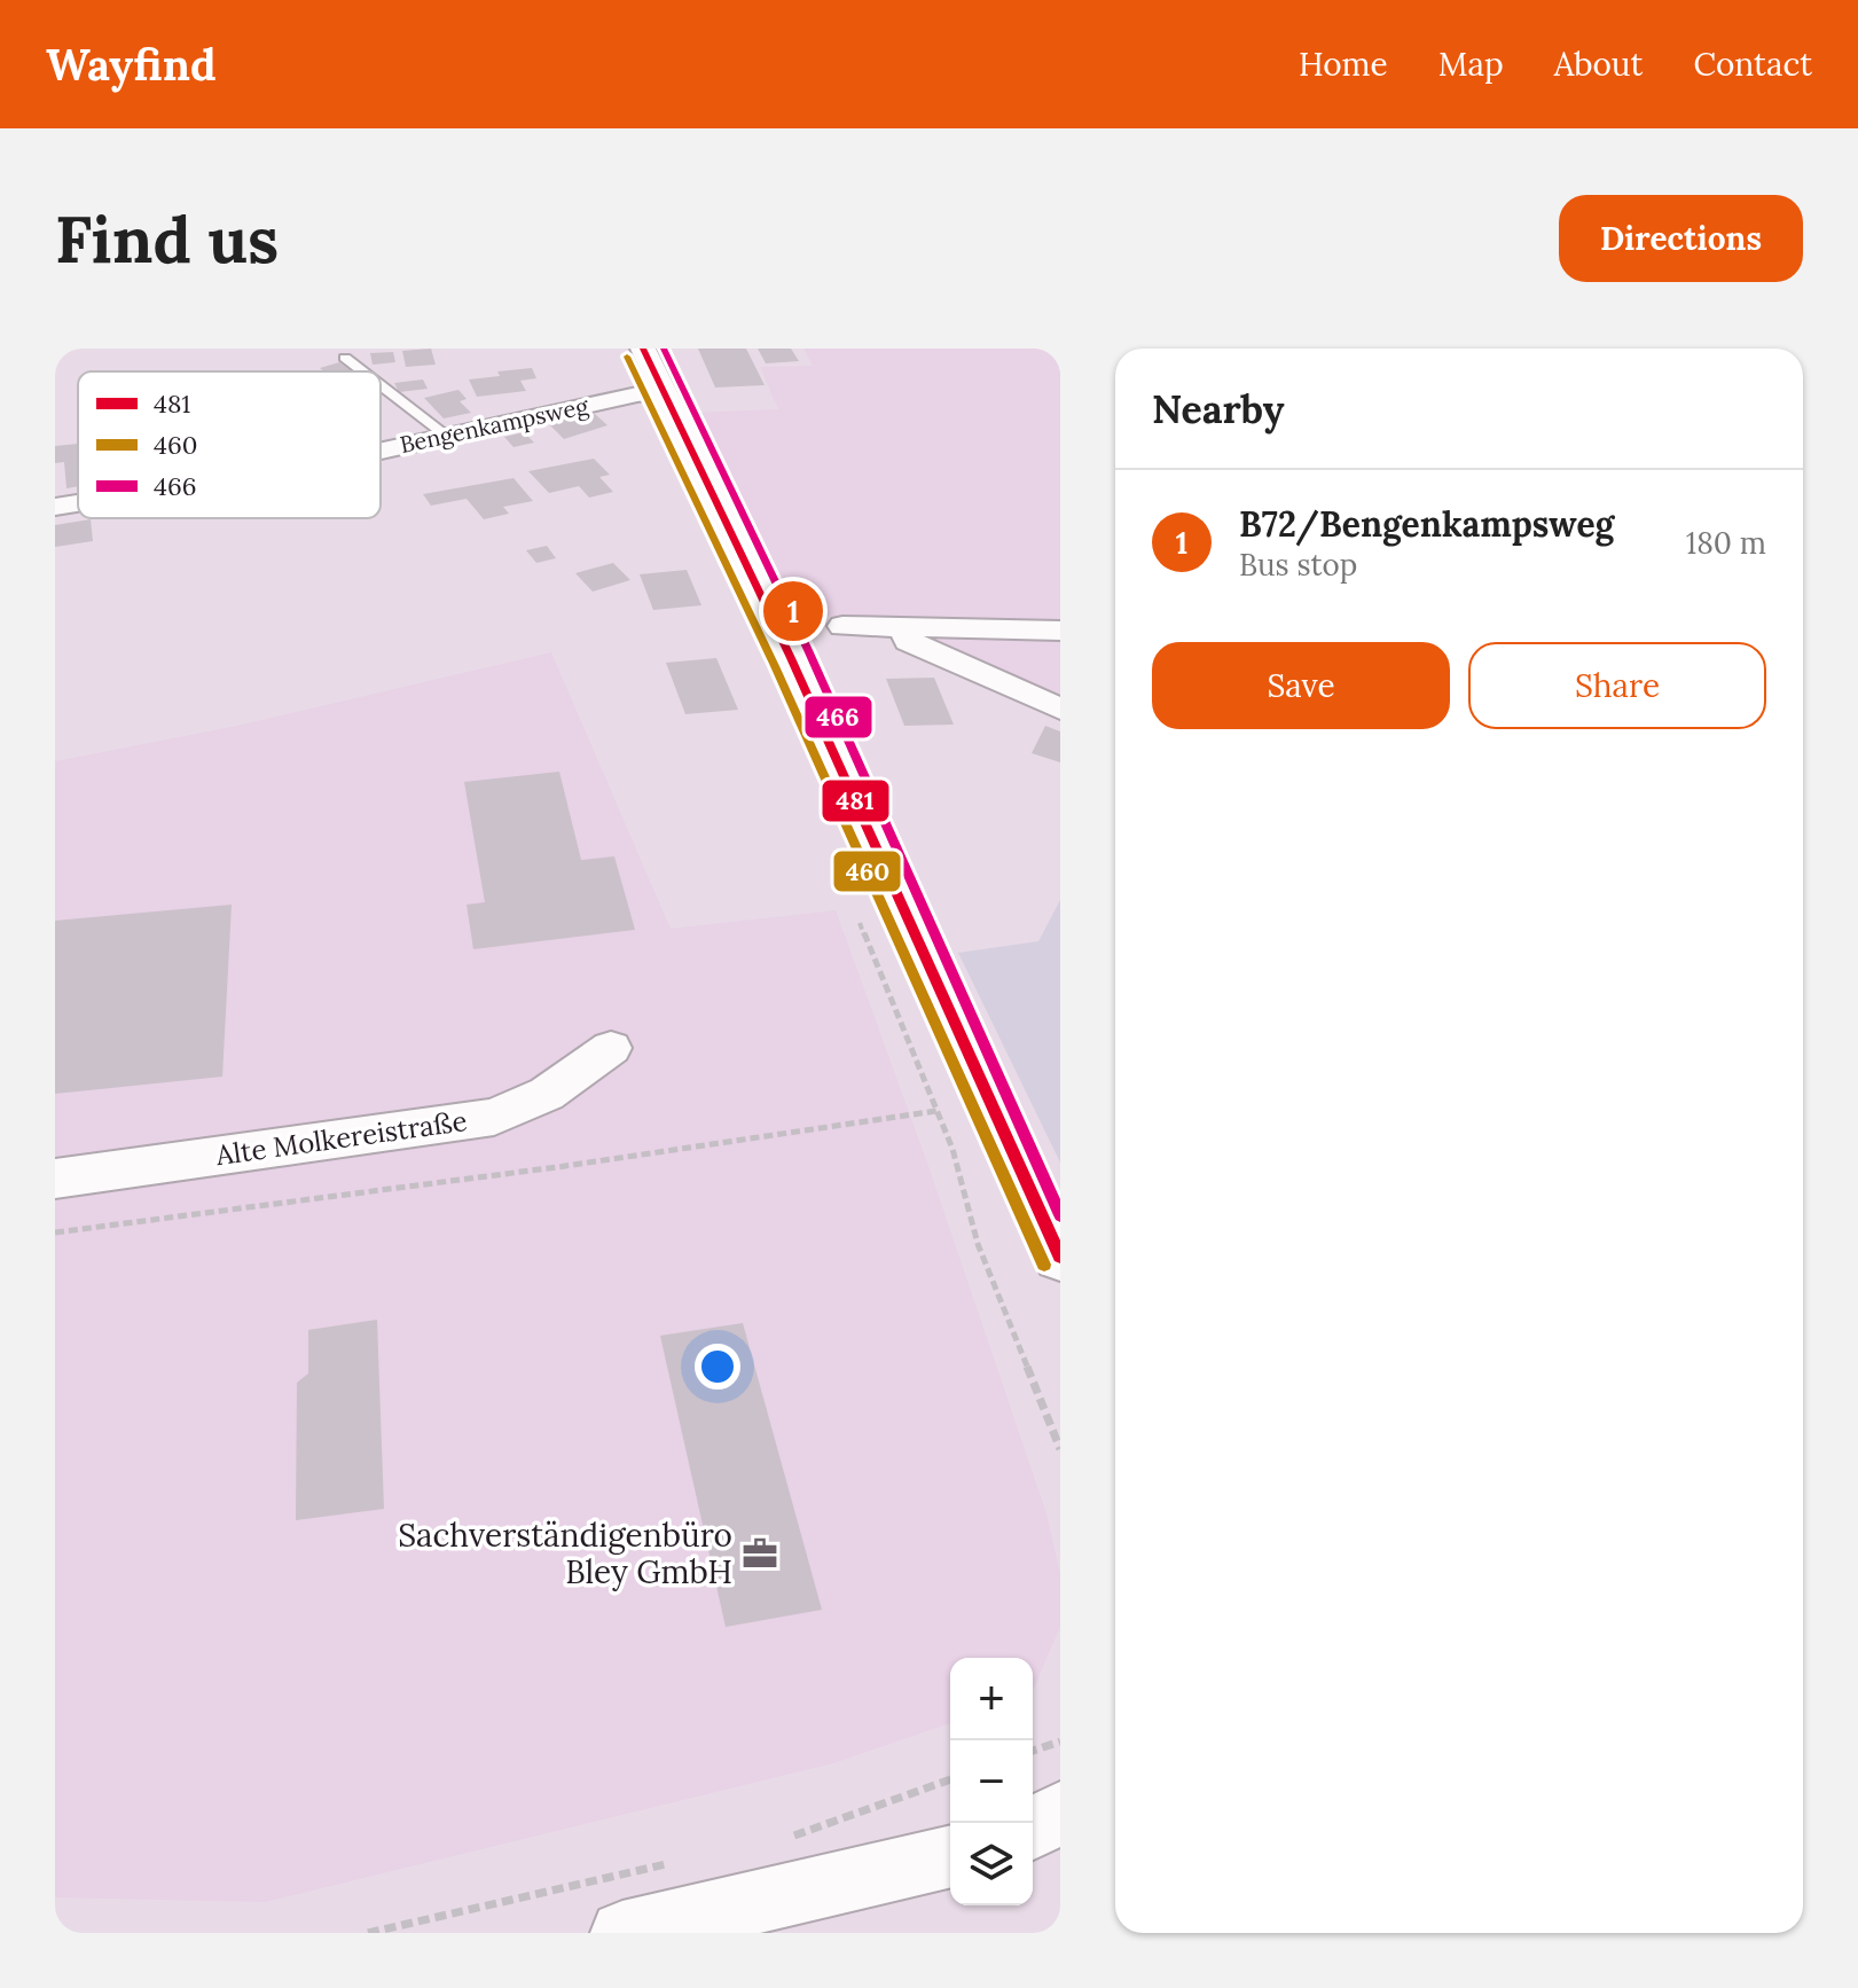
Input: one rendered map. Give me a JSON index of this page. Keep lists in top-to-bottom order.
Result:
{
  "streets": {
    "street": ["Bengenkampsweg", "Alte Molkereistraße"]
  },
  "places": {
    "office": ["Sachverständigenbüro Bley GmbH"]
  },
  "lines": ["transit line 481", "transit line 466", "transit line 460"],
  "legend": ["481", "460", "466"],
  "page": {
    "header": "Wayfind",
    "nav": [
      "Home",
      "Map",
      "About",
      "Contact"
    ],
    "buttons": [
      "Directions",
      ["Save", "Share"]
    ],
    "title": "Find us",
    "heading": "Nearby",
    "list": [
      {
        "mark": "1",
        "name": "B72/Bengenkampsweg",
        "note": "Bus stop",
        "value": "180 m"
      }
    ],
    "pins": "1",
    "map_buttons": ["+", "−"]
  }
}
